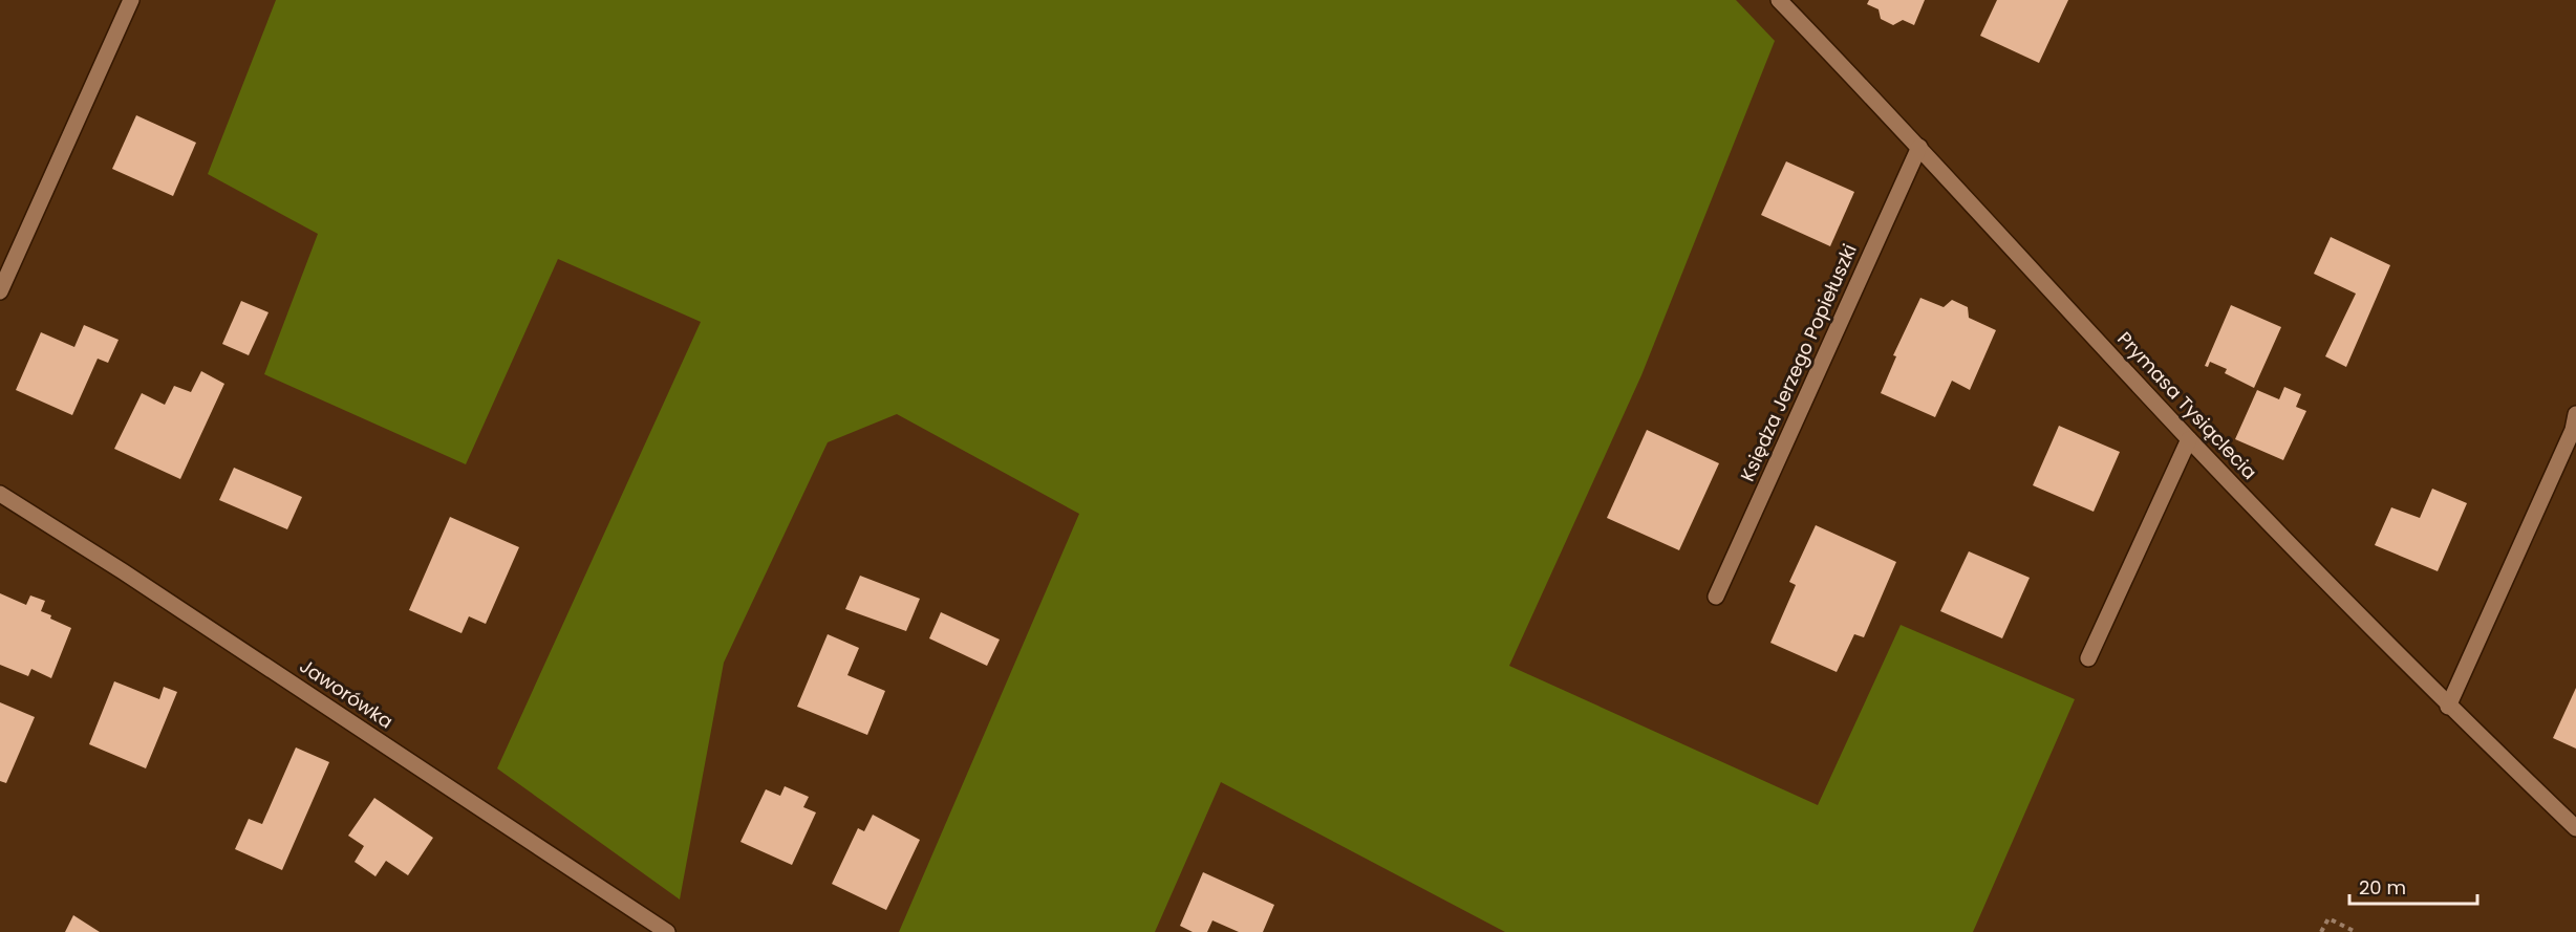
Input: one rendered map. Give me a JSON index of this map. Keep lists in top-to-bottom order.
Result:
{
  "streets": {
    "street": ["Księdza Jerzego Popiełuszki", "Prymasa Tysiąclecia", "Jaworówka"]
  },
  "crossings": [
    ["Księdza Jerzego Popiełuszki", "Prymasa Tysiąclecia"]
  ],
  "scale_bar": "20 m"
}
